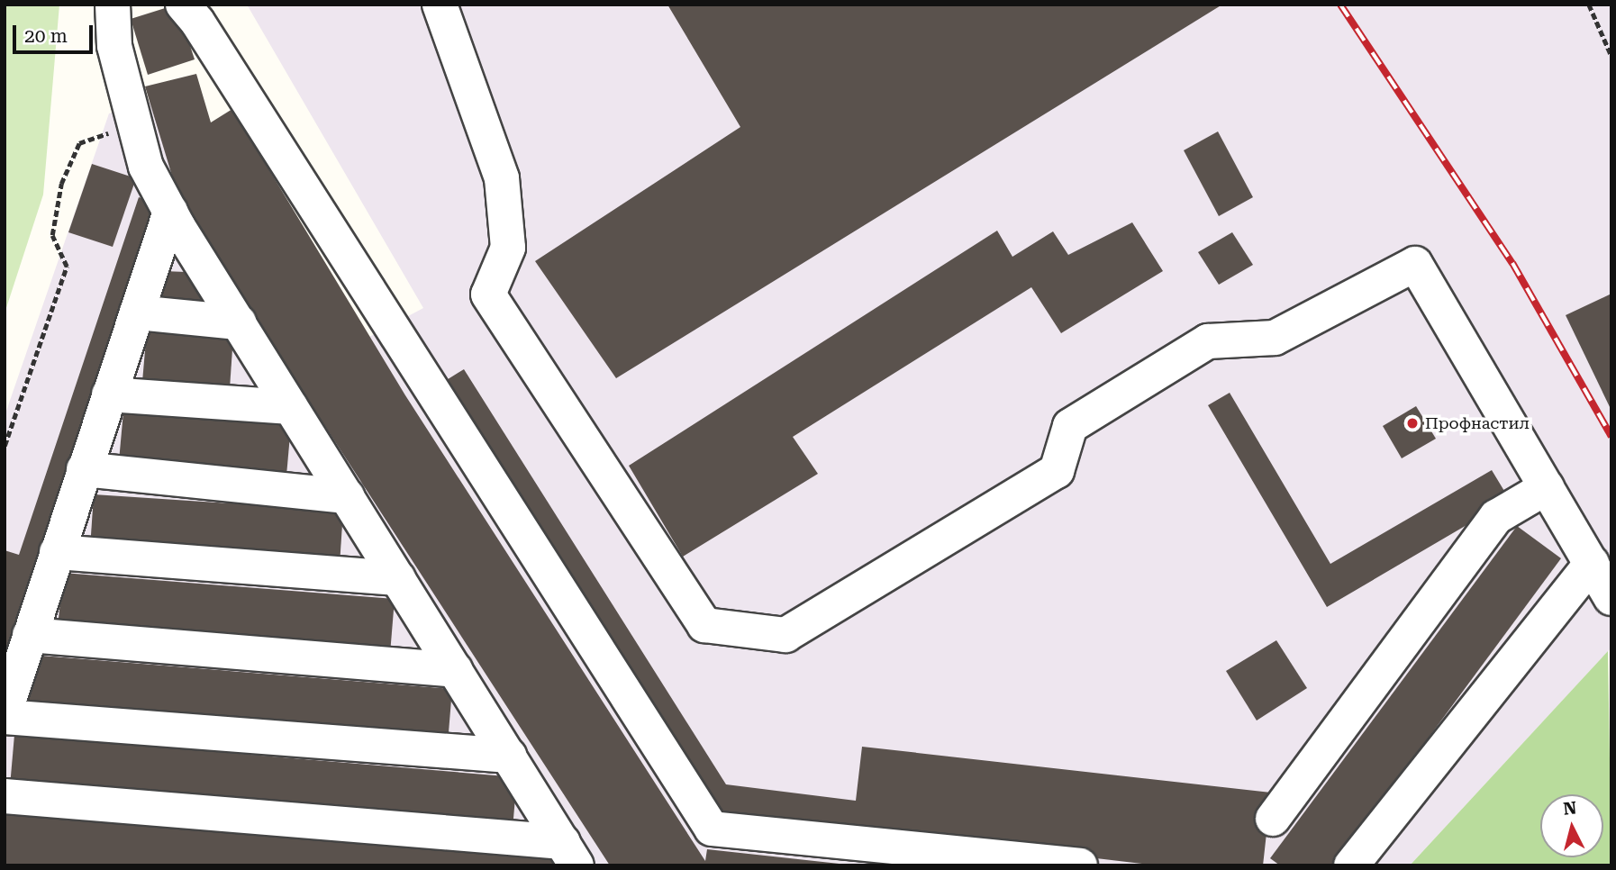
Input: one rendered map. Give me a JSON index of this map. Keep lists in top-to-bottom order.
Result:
{
  "places": ["Профнастил"],
  "scale_bar": "20 m",
  "north": "top"
}
